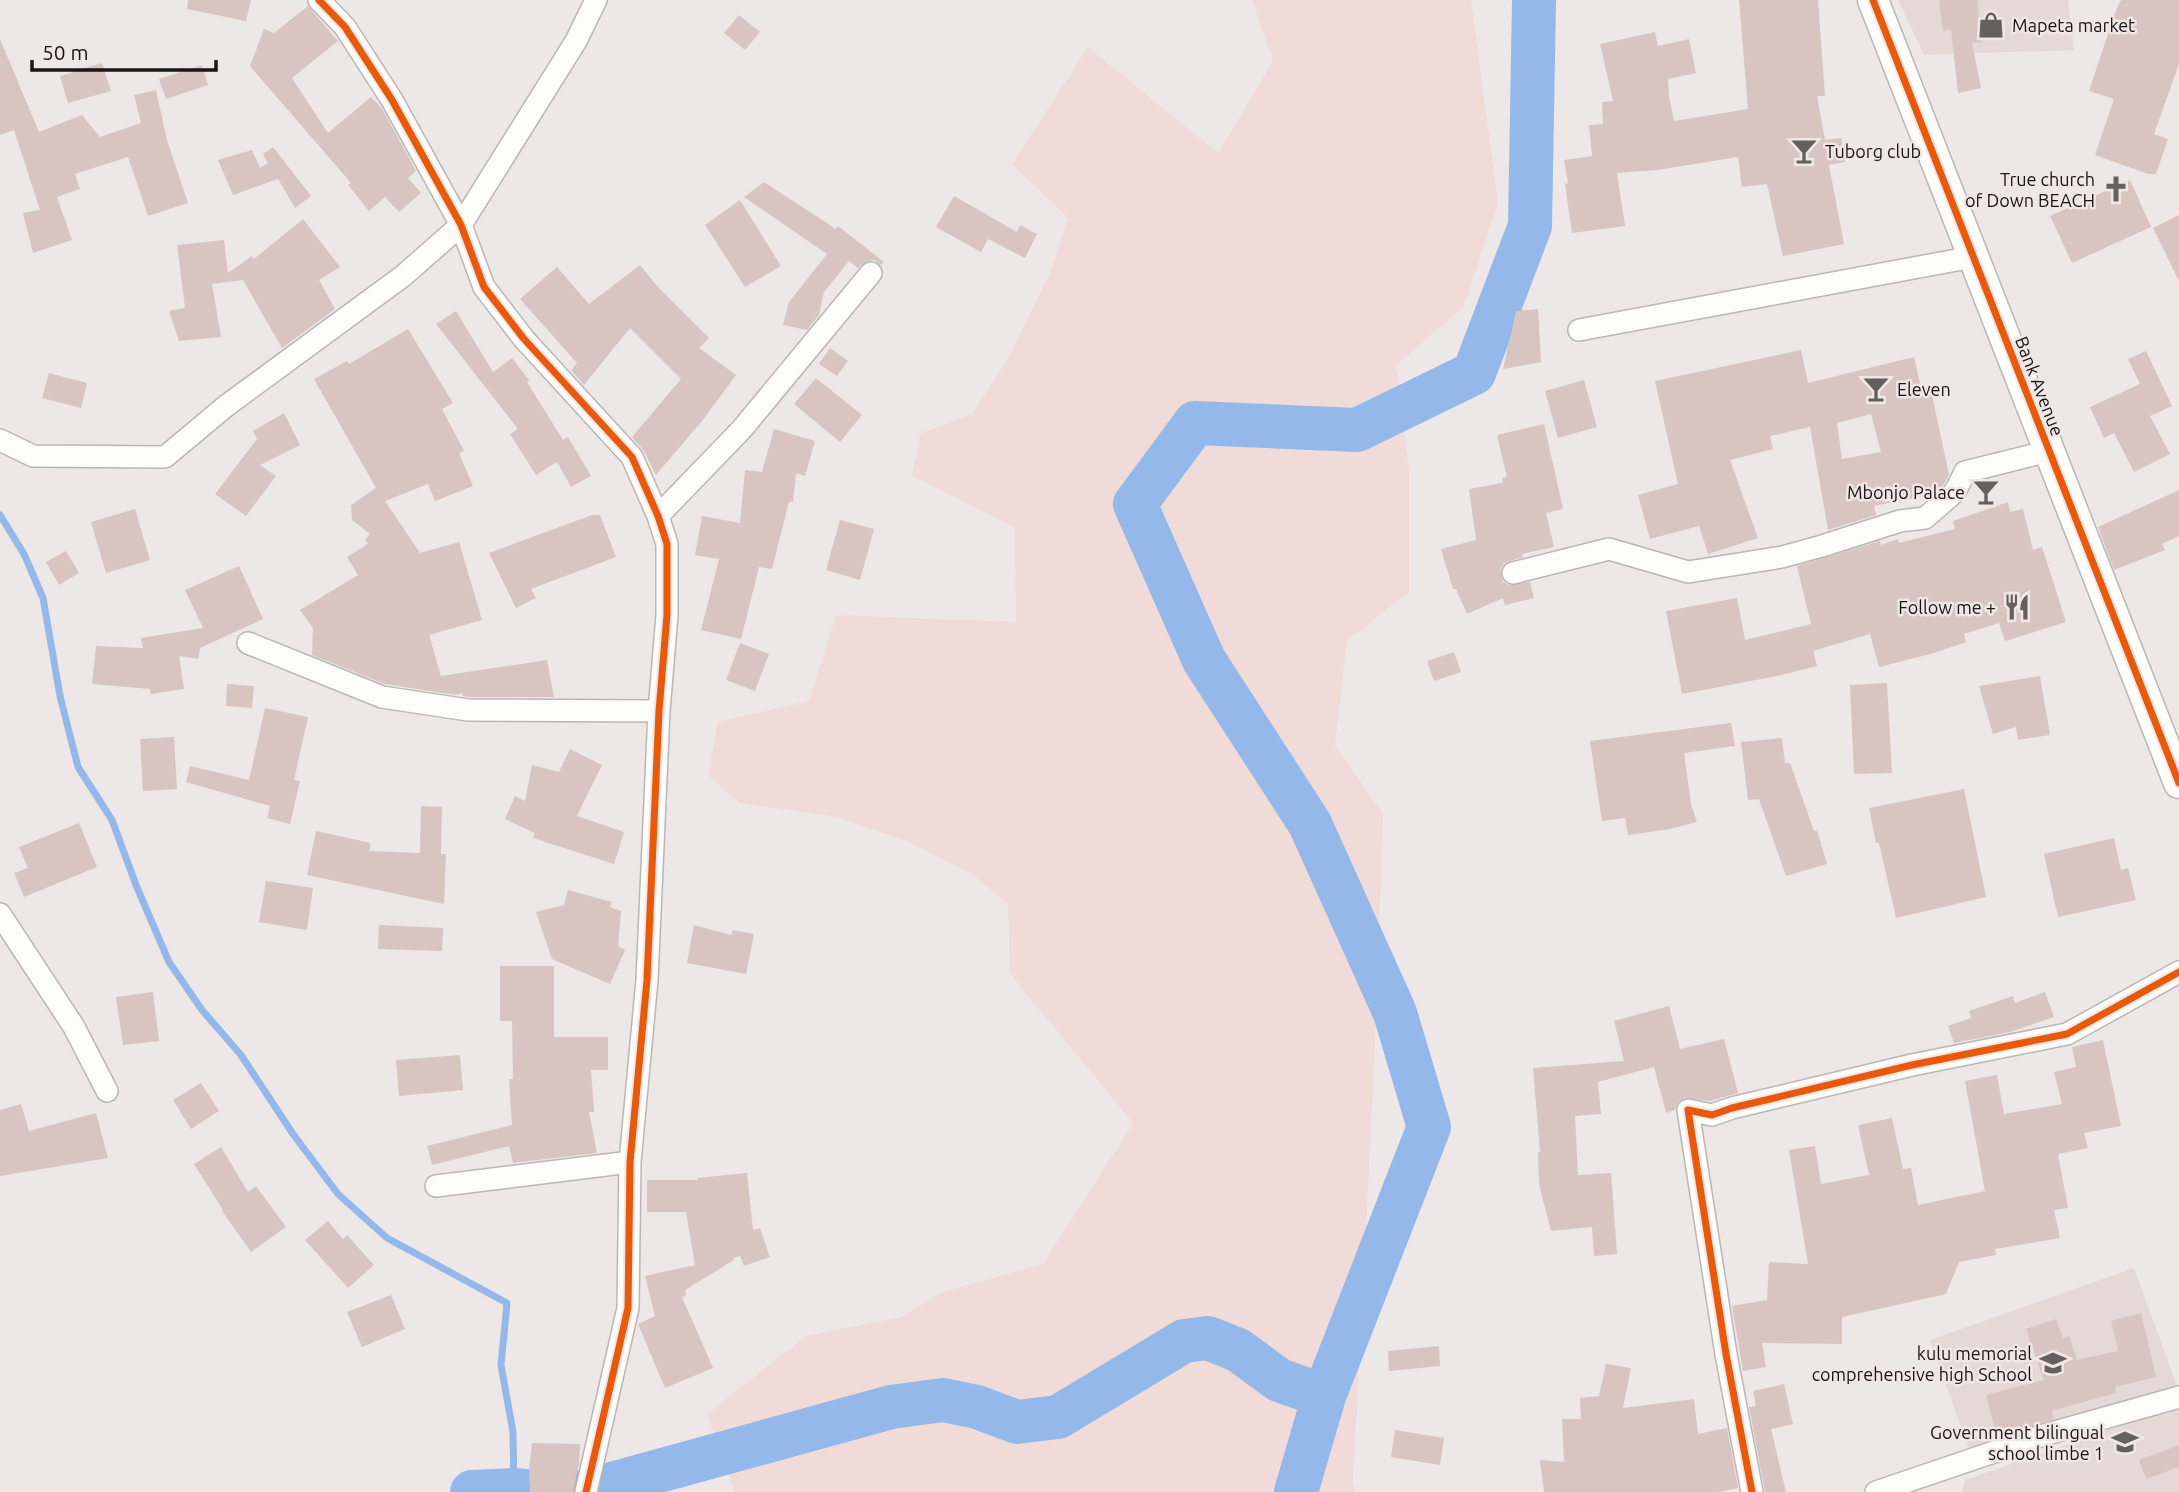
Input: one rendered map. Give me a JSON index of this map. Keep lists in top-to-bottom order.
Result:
{
  "streets": {
    "street": ["Bank Avenue"]
  },
  "places": {
    "shop": ["Mapeta market"],
    "bar": ["Tuborg club", "Eleven", "Mbonjo Palace"],
    "church": ["True church of Down BEACH"],
    "restaurant": ["Follow me +"],
    "school or university": ["kulu memorial comprehensive high School", "Government bilingual school limbe 1"]
  },
  "scale_bar": "50 m"
}
